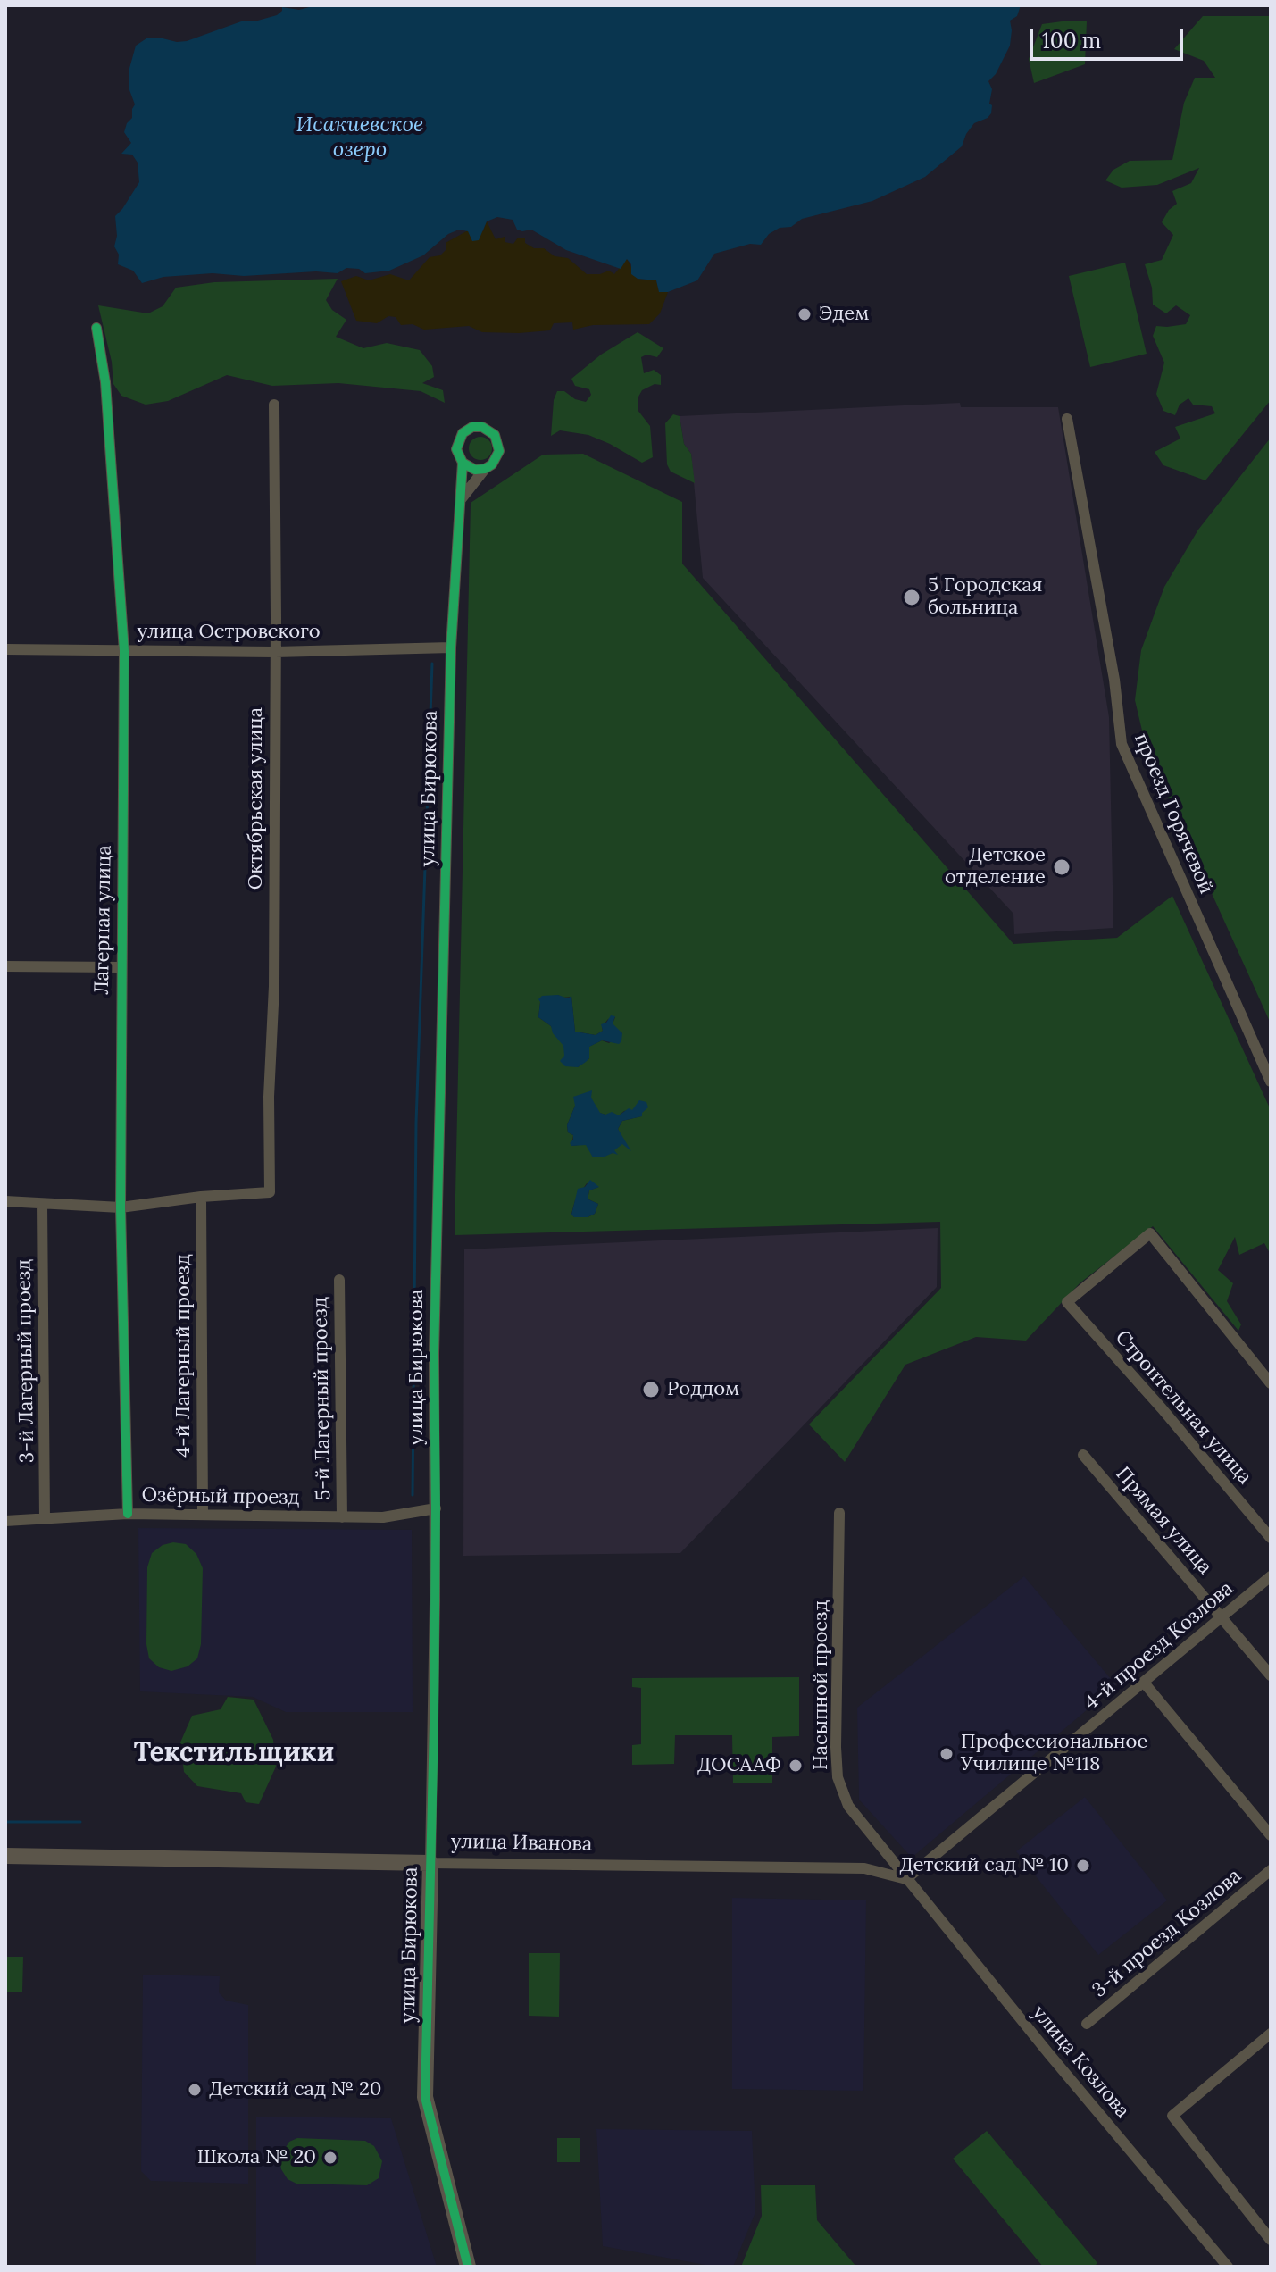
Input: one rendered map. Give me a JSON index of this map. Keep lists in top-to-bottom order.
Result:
{
  "streets": {
    "street": [
      "улица Островского",
      "улица Бирюкова",
      "Октябрьская улица",
      "проезд Горячевой",
      "Лагерная улица",
      "4-й Лагерный проезд",
      "3-й Лагерный проезд",
      "5-й Лагерный проезд",
      "Строительная улица",
      "Озёрный проезд",
      "Прямая улица",
      "4-й проезд Козлова",
      "Насыпной проезд",
      "улица Иванова",
      "3-й проезд Козлова",
      "улица Козлова"
    ]
  },
  "crossings": [
    ["улица Островского", "улица Бирюкова"],
    ["улица Островского", "Октябрьская улица"],
    ["улица Островского", "Лагерная улица"],
    ["улица Бирюкова", "Озёрный проезд"],
    ["улица Бирюкова", "улица Иванова"],
    ["Октябрьская улица", "4-й Лагерный проезд"],
    ["Лагерная улица", "Озёрный проезд"],
    ["4-й Лагерный проезд", "Озёрный проезд"],
    ["3-й Лагерный проезд", "Озёрный проезд"],
    ["5-й Лагерный проезд", "Озёрный проезд"],
    ["Прямая улица", "4-й проезд Козлова"],
    ["4-й проезд Козлова", "Насыпной проезд"],
    ["4-й проезд Козлова", "улица Иванова"],
    ["4-й проезд Козлова", "улица Козлова"],
    ["Насыпной проезд", "улица Иванова"],
    ["Насыпной проезд", "улица Козлова"],
    ["улица Иванова", "улица Козлова"]
  ],
  "districts": ["Текстильщики"],
  "water": ["Исакиевское озеро"],
  "places": [
    "Эдем",
    "5 Городская больница",
    "Детское отделение",
    "Роддом",
    "Профессиональное Училище №118",
    "ДОСААФ",
    "Детский сад № 10",
    "Детский сад № 20",
    "Школа № 20"
  ],
  "scale_bar": "100 m"
}
